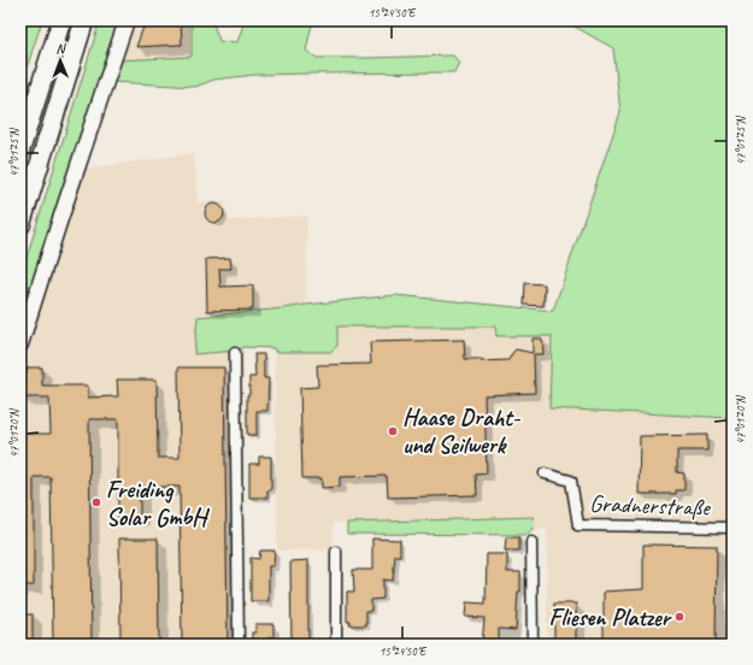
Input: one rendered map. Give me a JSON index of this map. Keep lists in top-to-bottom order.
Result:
{
  "streets": {
    "street": ["Gradnerstraße"]
  },
  "places": ["Haase Draht- und Seilwerk", "Freiding Solar GmbH", "Fliesen Platzer"],
  "north": "top",
  "coordinates": ["15°24'50\"E", "47°01'25\"N", "47°01'20\"N"]
}
